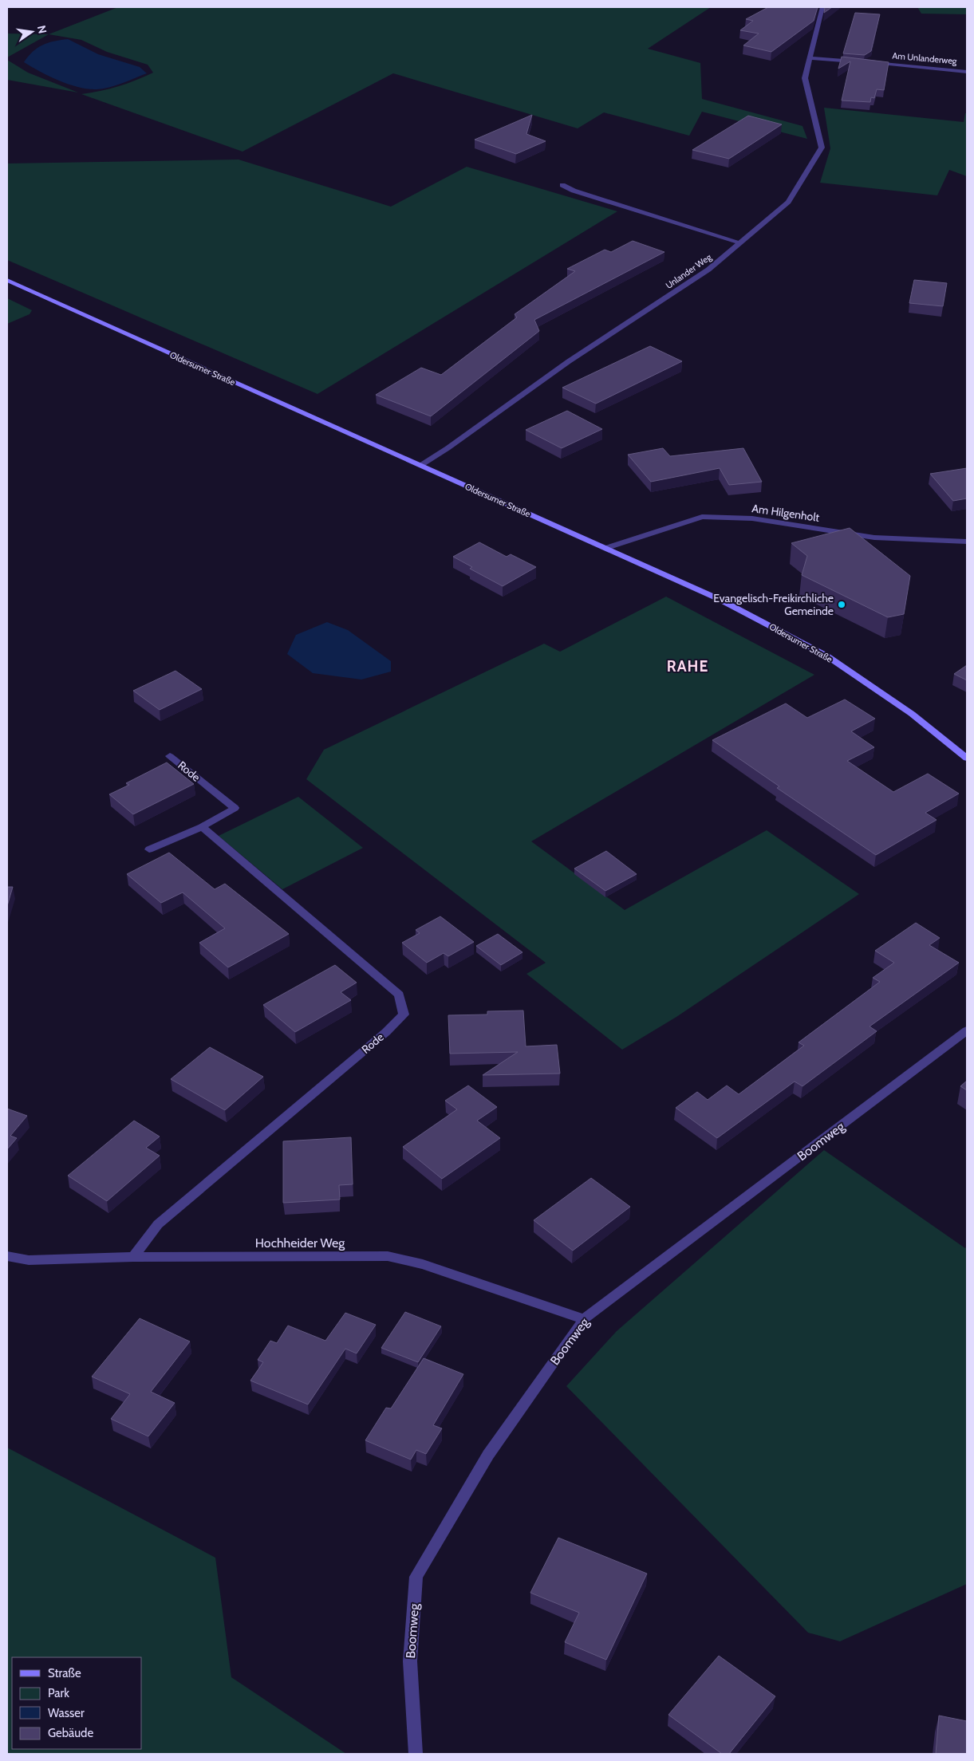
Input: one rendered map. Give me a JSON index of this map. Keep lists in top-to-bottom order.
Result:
{
  "streets": {
    "main road": ["Oldersumer Straße"],
    "street": [
      "Am Unlanderweg",
      "Unlander Weg",
      "Am Hilgenholt",
      "Rode",
      "Boomweg",
      "Hochheider Weg"
    ]
  },
  "crossings": [
    ["Unlander Weg", "Oldersumer Straße"],
    ["Oldersumer Straße", "Am Hilgenholt"],
    ["Rode", "Hochheider Weg"],
    ["Boomweg", "Hochheider Weg"]
  ],
  "districts": ["RAHE"],
  "places": ["Evangelisch-Freikirchliche Gemeinde"],
  "legend": [
    "Straße",
    "Park",
    "Wasser",
    "Gebäude"
  ],
  "north": "right"
}
